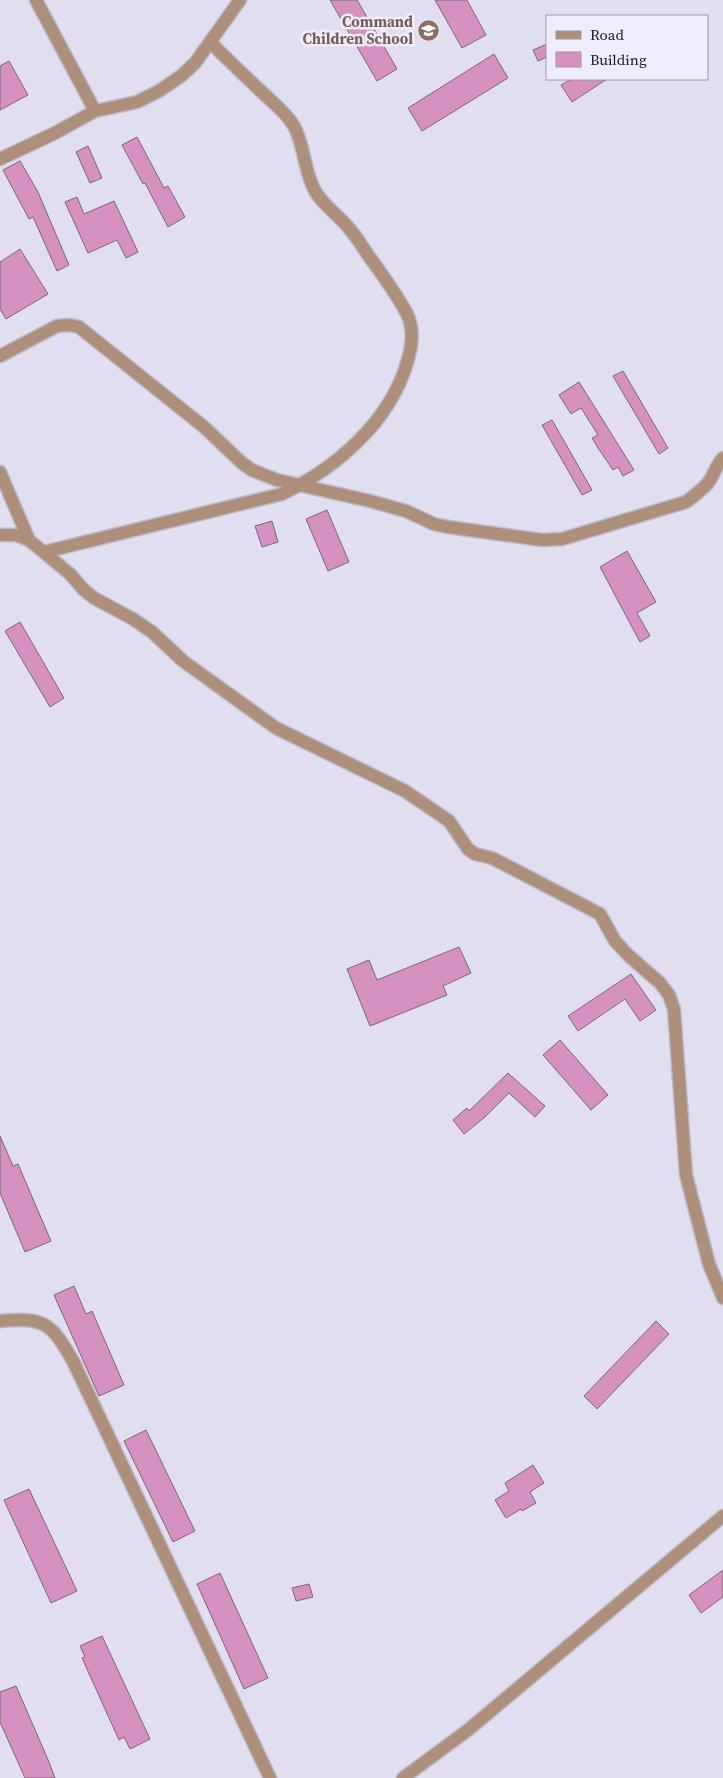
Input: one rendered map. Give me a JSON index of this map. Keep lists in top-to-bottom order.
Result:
{
  "places": {
    "school or university": ["Command Children School"]
  },
  "legend": ["Road", "Building"]
}
